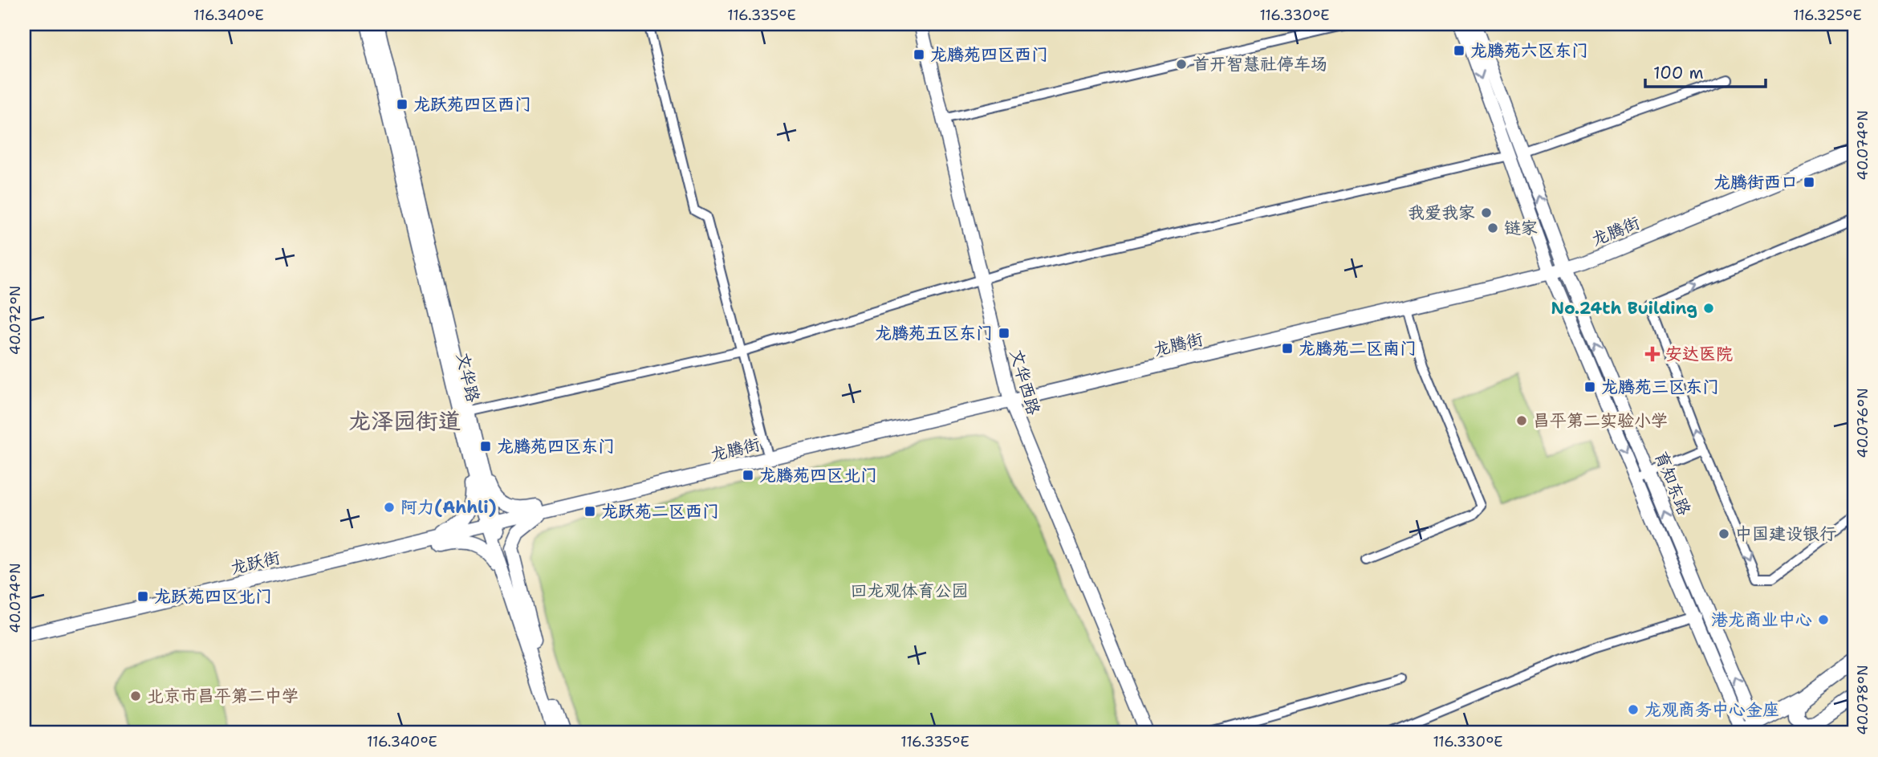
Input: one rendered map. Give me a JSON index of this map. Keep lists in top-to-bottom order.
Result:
{
  "streets": {
    "street": [
      "龙腾街",
      "文华路",
      "文华西路",
      "育知东路",
      "龙跃街"
    ]
  },
  "crossings": [
    ["龙腾街", "文华路"],
    ["龙腾街", "文华西路"],
    ["龙腾街", "育知东路"],
    ["龙腾街", "龙跃街"],
    ["文华路", "龙跃街"]
  ],
  "districts": ["龙泽园街道"],
  "parks": ["回龙观体育公园"],
  "places": {
    "transit": [
      "龙腾苑六区东门",
      "龙腾苑四区西门",
      "龙跃苑四区西门",
      "龙腾街西口",
      "龙腾苑五区东门",
      "龙腾苑二区南门",
      "龙腾苑三区东门",
      "龙腾苑四区东门",
      "龙腾苑四区北门",
      "龙跃苑二区西门",
      "龙跃苑四区北门"
    ],
    "other": [
      "首开智慧社停车场",
      "我爱我家",
      "链家",
      "No.24th Building",
      "昌平第二实验小学",
      "阿力(Ahhli)",
      "中国建设银行",
      "港龙商业中心",
      "北京市昌平第二中学",
      "龙观商务中心金座"
    ],
    "health": ["安达医院"]
  },
  "scale_bar": "100 m",
  "coordinates": [
    "116.340°E",
    "116.335°E",
    "116.330°E",
    "116.325°E",
    "40.074°N",
    "40.072°N",
    "40.076°N",
    "40.078°N"
  ]
}
